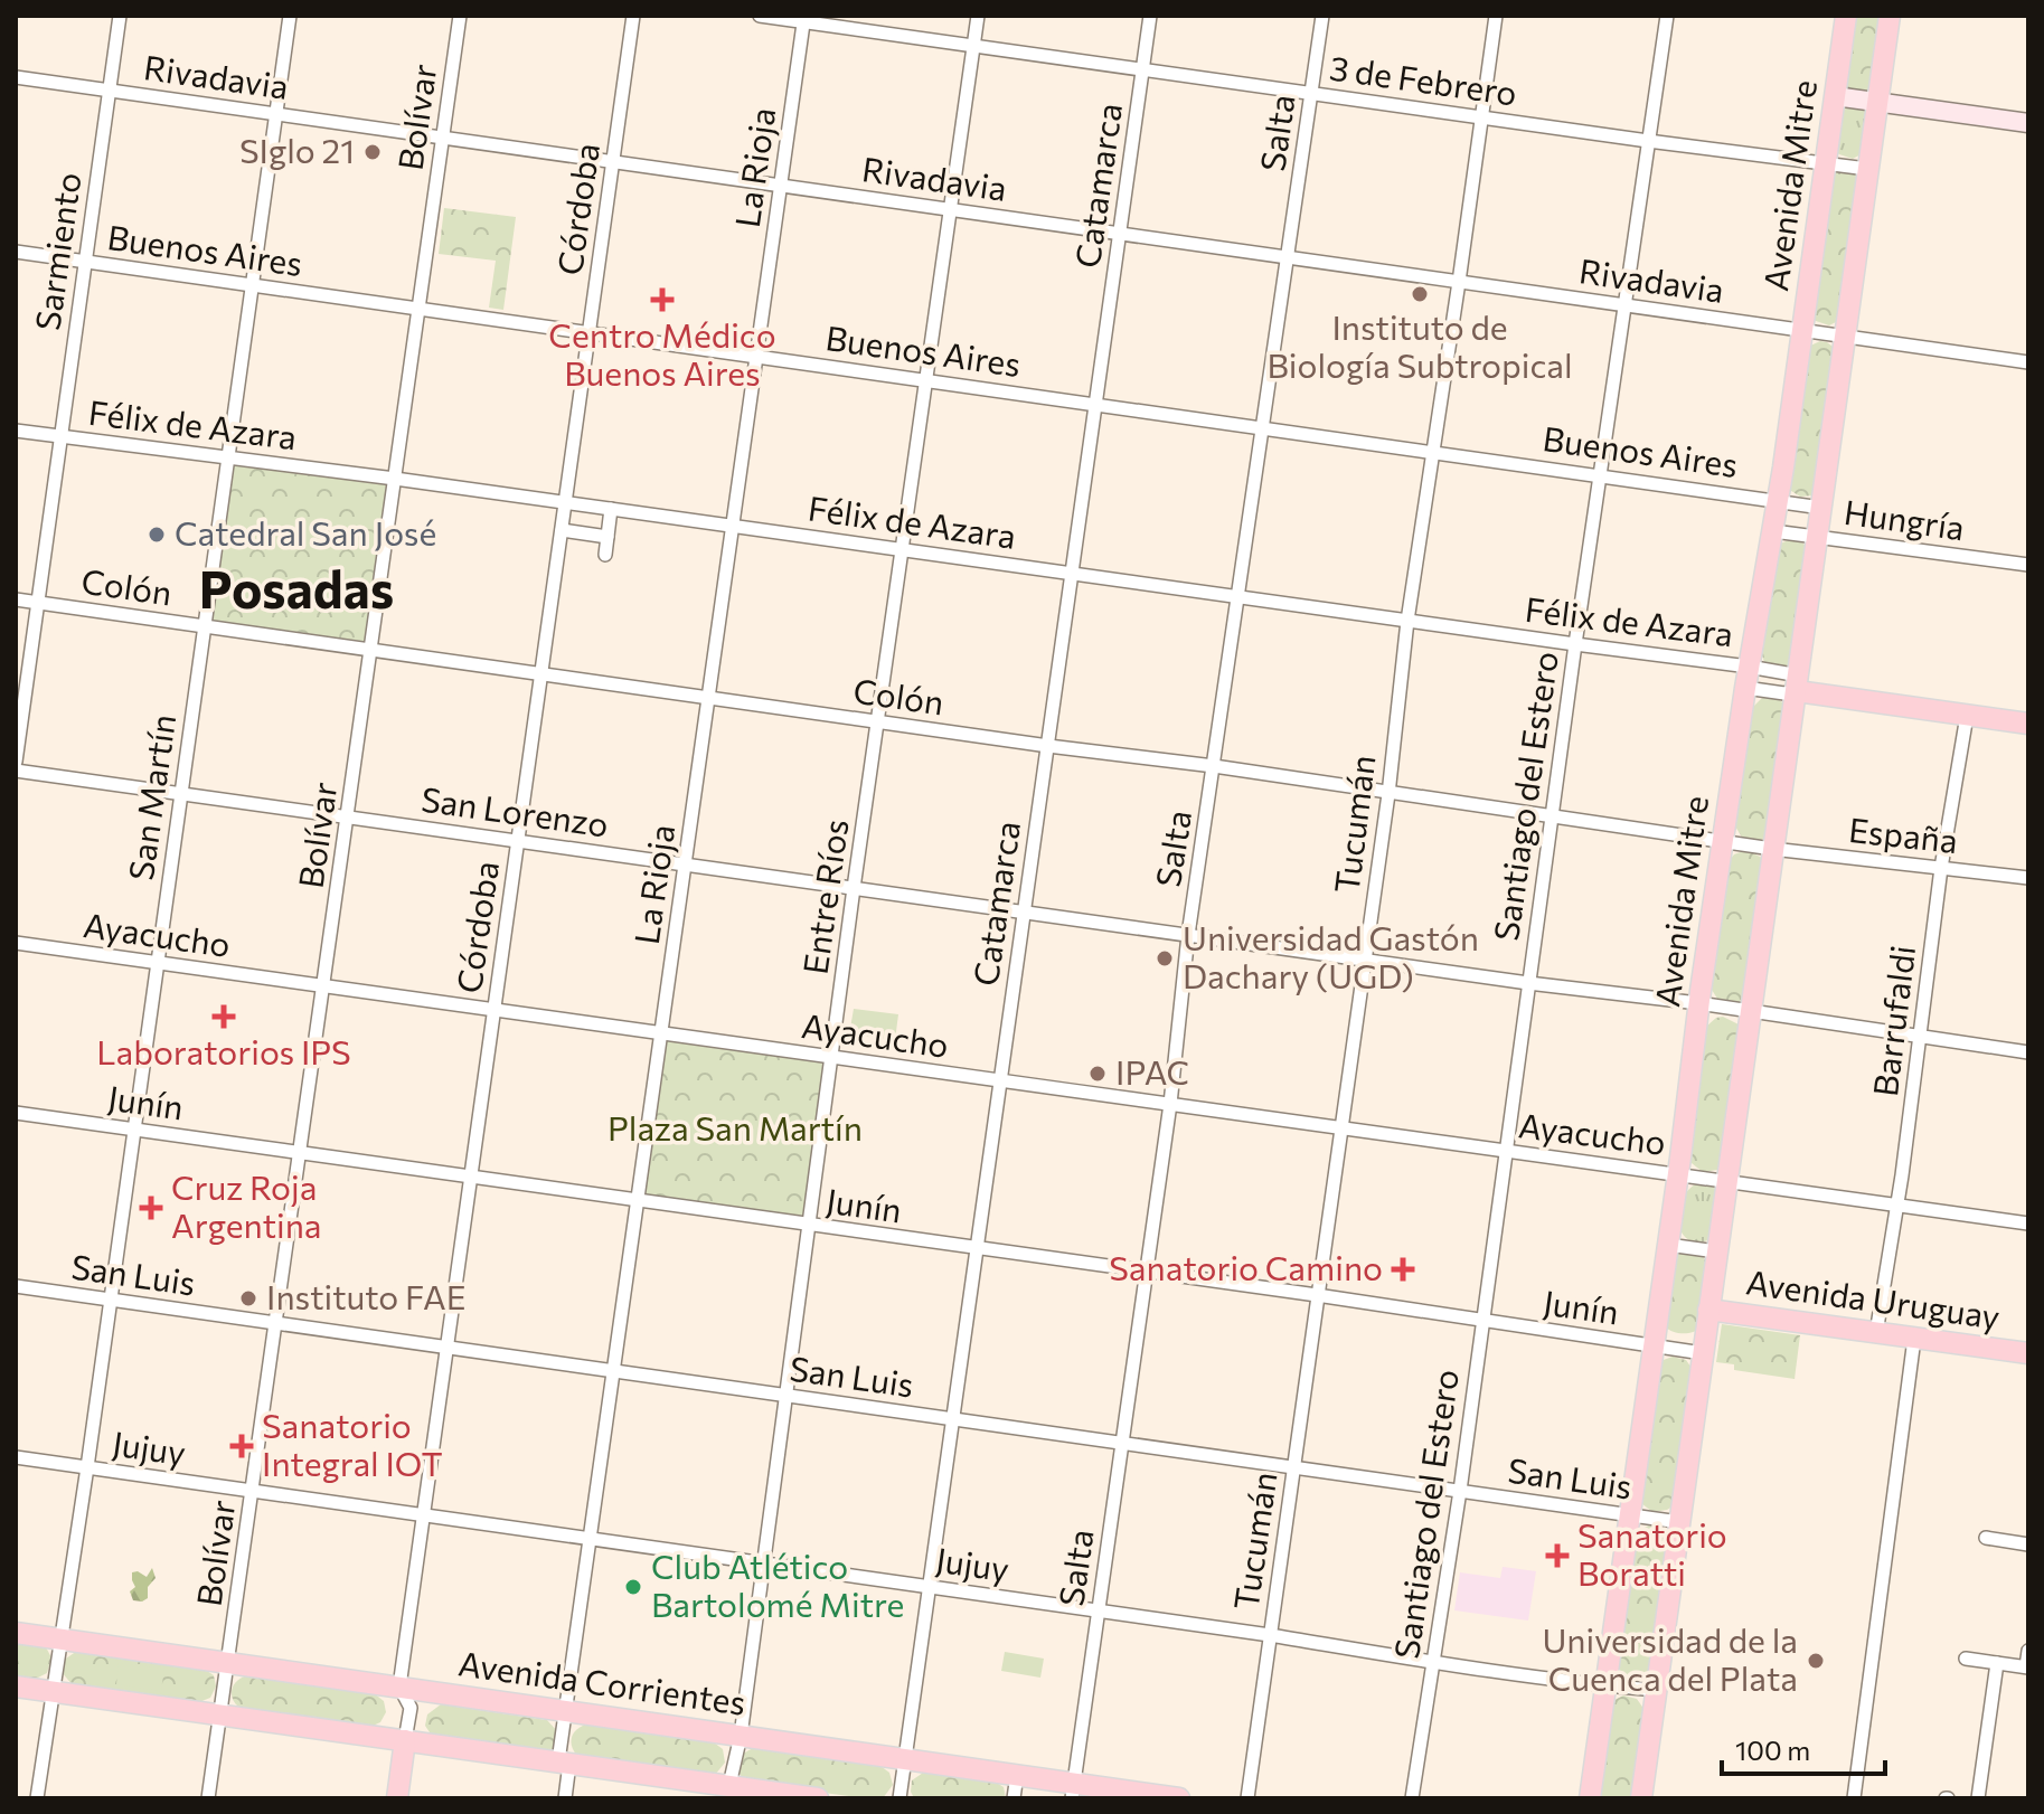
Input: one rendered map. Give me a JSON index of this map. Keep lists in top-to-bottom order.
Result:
{
  "streets": {
    "main road": ["Avenida Mitre", "Avenida Uruguay", "Avenida Corrientes"],
    "street": [
      "Rivadavia",
      "3 de Febrero",
      "Bolívar",
      "Salta",
      "La Rioja",
      "Catamarca",
      "Córdoba",
      "Sarmiento",
      "Buenos Aires",
      "Félix de Azara",
      "Hungría",
      "Colón",
      "Santiago del Estero",
      "San Martín",
      "San Lorenzo",
      "Tucumán",
      "España",
      "Entre Ríos",
      "Ayacucho",
      "Barrufaldi",
      "Junín",
      "San Luis",
      "Jujuy"
    ]
  },
  "crossings": [
    ["Rivadavia", "Bolívar"],
    ["Rivadavia", "Salta"],
    ["Rivadavia", "La Rioja"],
    ["Rivadavia", "Catamarca"],
    ["Rivadavia", "Avenida Mitre"],
    ["Rivadavia", "Córdoba"],
    ["Rivadavia", "Sarmiento"],
    ["Rivadavia", "Santiago del Estero"],
    ["Rivadavia", "San Martín"],
    ["Rivadavia", "Tucumán"],
    ["Rivadavia", "Entre Ríos"],
    ["3 de Febrero", "Salta"],
    ["3 de Febrero", "La Rioja"],
    ["3 de Febrero", "Catamarca"],
    ["3 de Febrero", "Avenida Mitre"],
    ["3 de Febrero", "Santiago del Estero"],
    ["3 de Febrero", "Tucumán"],
    ["3 de Febrero", "Entre Ríos"],
    ["Bolívar", "Buenos Aires"],
    ["Bolívar", "Félix de Azara"],
    ["Bolívar", "Colón"],
    ["Bolívar", "San Lorenzo"],
    ["Bolívar", "Ayacucho"],
    ["Bolívar", "Junín"],
    ["Bolívar", "San Luis"],
    ["Bolívar", "Jujuy"],
    ["Bolívar", "Avenida Corrientes"],
    ["Salta", "Buenos Aires"],
    ["Salta", "Félix de Azara"],
    ["Salta", "Colón"],
    ["Salta", "San Lorenzo"],
    ["Salta", "Ayacucho"],
    ["Salta", "Junín"],
    ["Salta", "San Luis"],
    ["Salta", "Jujuy"],
    ["Salta", "Avenida Corrientes"],
    ["La Rioja", "Buenos Aires"],
    ["La Rioja", "Félix de Azara"],
    ["La Rioja", "Colón"],
    ["La Rioja", "San Lorenzo"],
    ["La Rioja", "Ayacucho"],
    ["La Rioja", "Junín"],
    ["La Rioja", "San Luis"],
    ["La Rioja", "Jujuy"],
    ["La Rioja", "Avenida Corrientes"],
    ["Catamarca", "Buenos Aires"],
    ["Catamarca", "Félix de Azara"],
    ["Catamarca", "Colón"],
    ["Catamarca", "San Lorenzo"],
    ["Catamarca", "Ayacucho"],
    ["Catamarca", "Junín"],
    ["Catamarca", "San Luis"],
    ["Catamarca", "Jujuy"],
    ["Catamarca", "Avenida Corrientes"],
    ["Avenida Mitre", "Buenos Aires"],
    ["Avenida Mitre", "Félix de Azara"],
    ["Avenida Mitre", "Hungría"],
    ["Avenida Mitre", "Colón"],
    ["Avenida Mitre", "San Lorenzo"],
    ["Avenida Mitre", "Ayacucho"],
    ["Avenida Mitre", "Junín"],
    ["Avenida Mitre", "San Luis"],
    ["Avenida Mitre", "Jujuy"],
    ["Córdoba", "Buenos Aires"],
    ["Córdoba", "Félix de Azara"],
    ["Córdoba", "Colón"],
    ["Córdoba", "San Lorenzo"],
    ["Córdoba", "Ayacucho"],
    ["Córdoba", "Junín"],
    ["Córdoba", "San Luis"],
    ["Córdoba", "Jujuy"],
    ["Córdoba", "Avenida Corrientes"],
    ["Sarmiento", "Buenos Aires"],
    ["Sarmiento", "Félix de Azara"],
    ["Sarmiento", "Colón"],
    ["Buenos Aires", "Santiago del Estero"],
    ["Buenos Aires", "San Martín"],
    ["Buenos Aires", "Tucumán"],
    ["Buenos Aires", "Entre Ríos"],
    ["Félix de Azara", "Santiago del Estero"],
    ["Félix de Azara", "San Martín"],
    ["Félix de Azara", "Tucumán"],
    ["Félix de Azara", "Entre Ríos"],
    ["Colón", "Santiago del Estero"],
    ["Colón", "San Martín"],
    ["Colón", "Tucumán"],
    ["Colón", "España"],
    ["Colón", "Entre Ríos"],
    ["Santiago del Estero", "San Lorenzo"],
    ["Santiago del Estero", "Ayacucho"],
    ["Santiago del Estero", "Junín"],
    ["Santiago del Estero", "San Luis"],
    ["Santiago del Estero", "Jujuy"],
    ["San Martín", "San Lorenzo"],
    ["San Martín", "Ayacucho"],
    ["San Martín", "Junín"],
    ["San Martín", "San Luis"],
    ["San Martín", "Jujuy"],
    ["San Martín", "Avenida Corrientes"],
    ["San Lorenzo", "Tucumán"],
    ["San Lorenzo", "Entre Ríos"],
    ["San Lorenzo", "Barrufaldi"],
    ["Tucumán", "Ayacucho"],
    ["Tucumán", "Junín"],
    ["Tucumán", "San Luis"],
    ["Tucumán", "Jujuy"],
    ["España", "Barrufaldi"],
    ["Entre Ríos", "Ayacucho"],
    ["Entre Ríos", "Junín"],
    ["Entre Ríos", "San Luis"],
    ["Entre Ríos", "Jujuy"],
    ["Entre Ríos", "Avenida Corrientes"],
    ["Ayacucho", "Barrufaldi"],
    ["Barrufaldi", "Avenida Uruguay"]
  ],
  "districts": ["Posadas"],
  "parks": ["Plaza San Martín"],
  "places": {
    "other": [
      "SIglo 21",
      "Instituto de Biología Subtropical",
      "Catedral San José",
      "Universidad Gastón Dachary (UGD)",
      "IPAC",
      "Instituto FAE",
      "Club Atlético Bartolomé Mitre",
      "Universidad de la Cuenca del Plata"
    ],
    "health": [
      "Centro Médico Buenos Aires",
      "Laboratorios IPS",
      "Cruz Roja Argentina",
      "Sanatorio Camino",
      "Sanatorio Integral IOT",
      "Sanatorio Boratti"
    ]
  },
  "scale_bar": "100 m"
}
